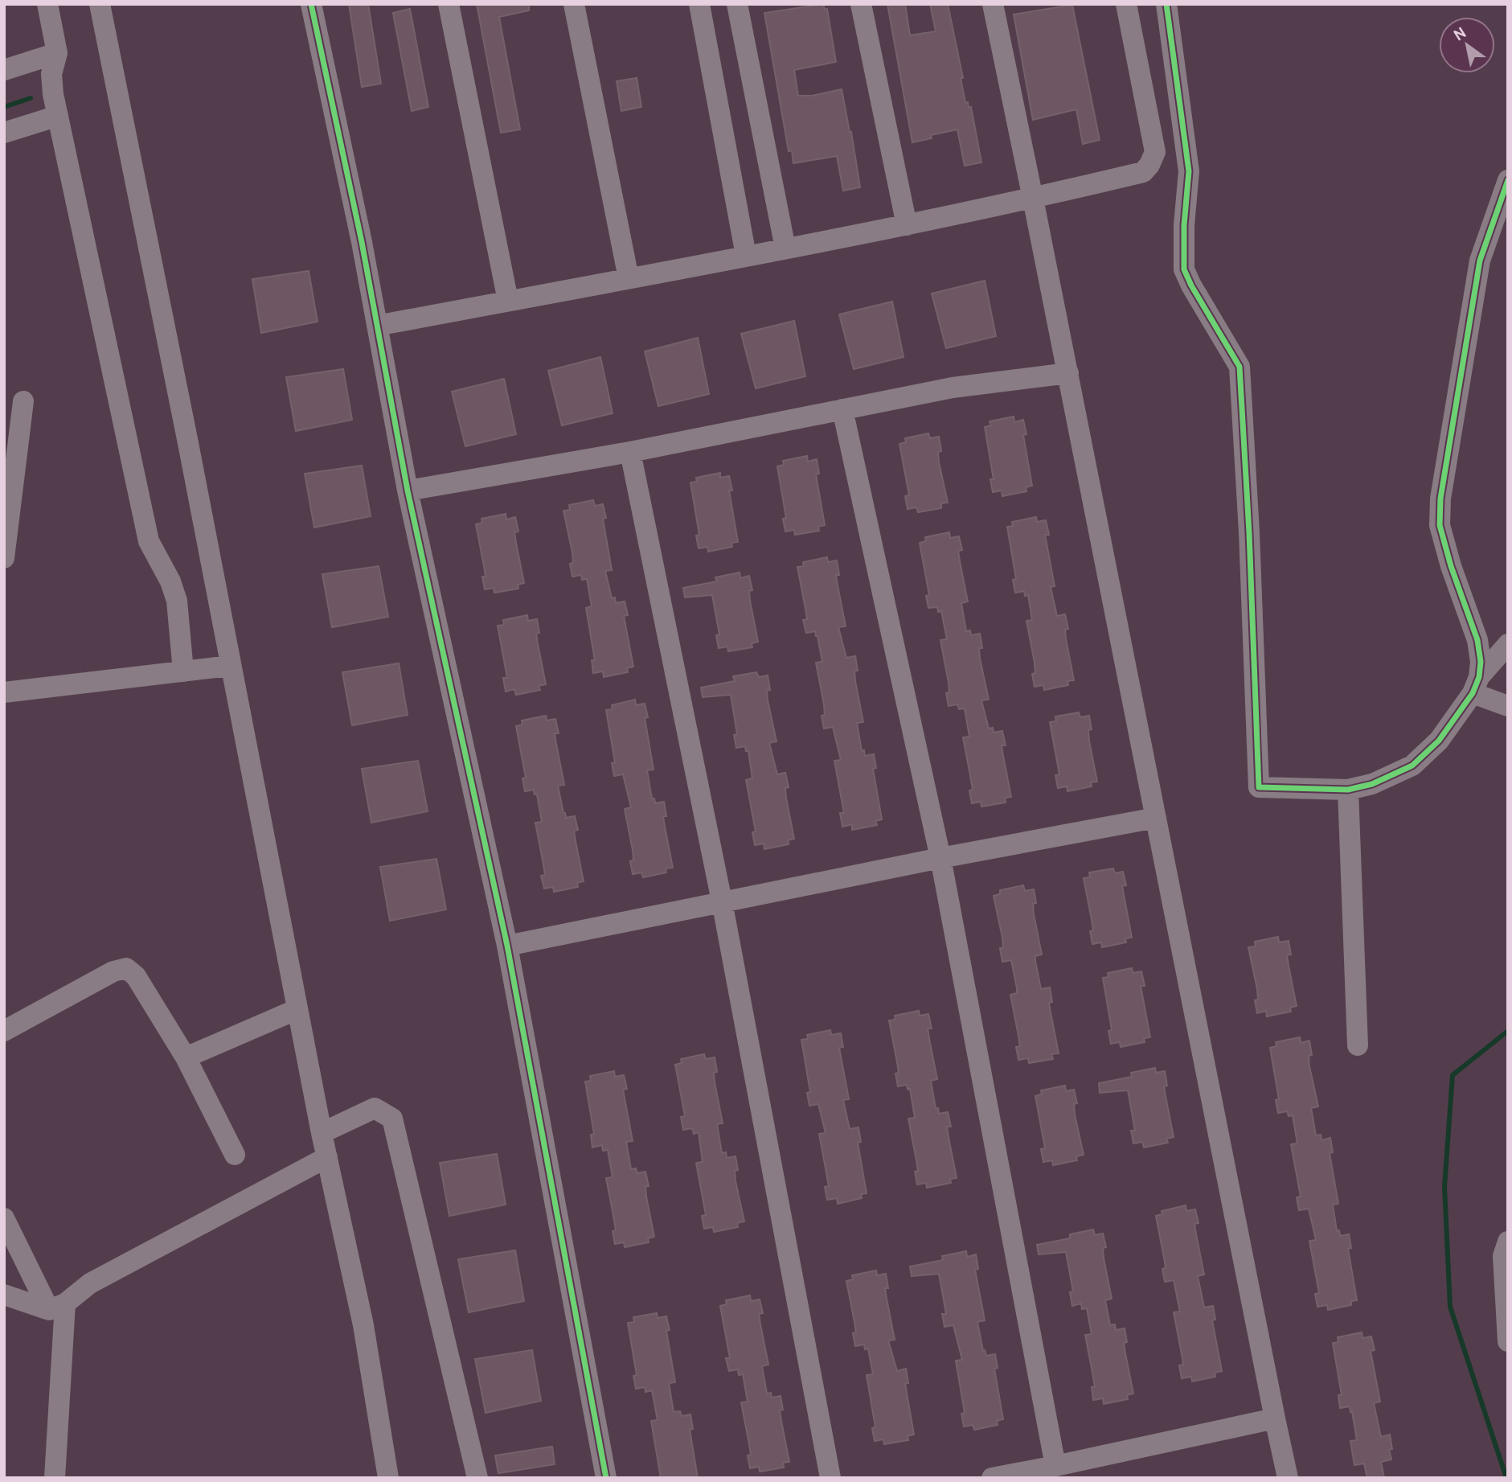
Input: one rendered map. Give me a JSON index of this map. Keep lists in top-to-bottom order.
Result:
{
  "north": "top left"
}
